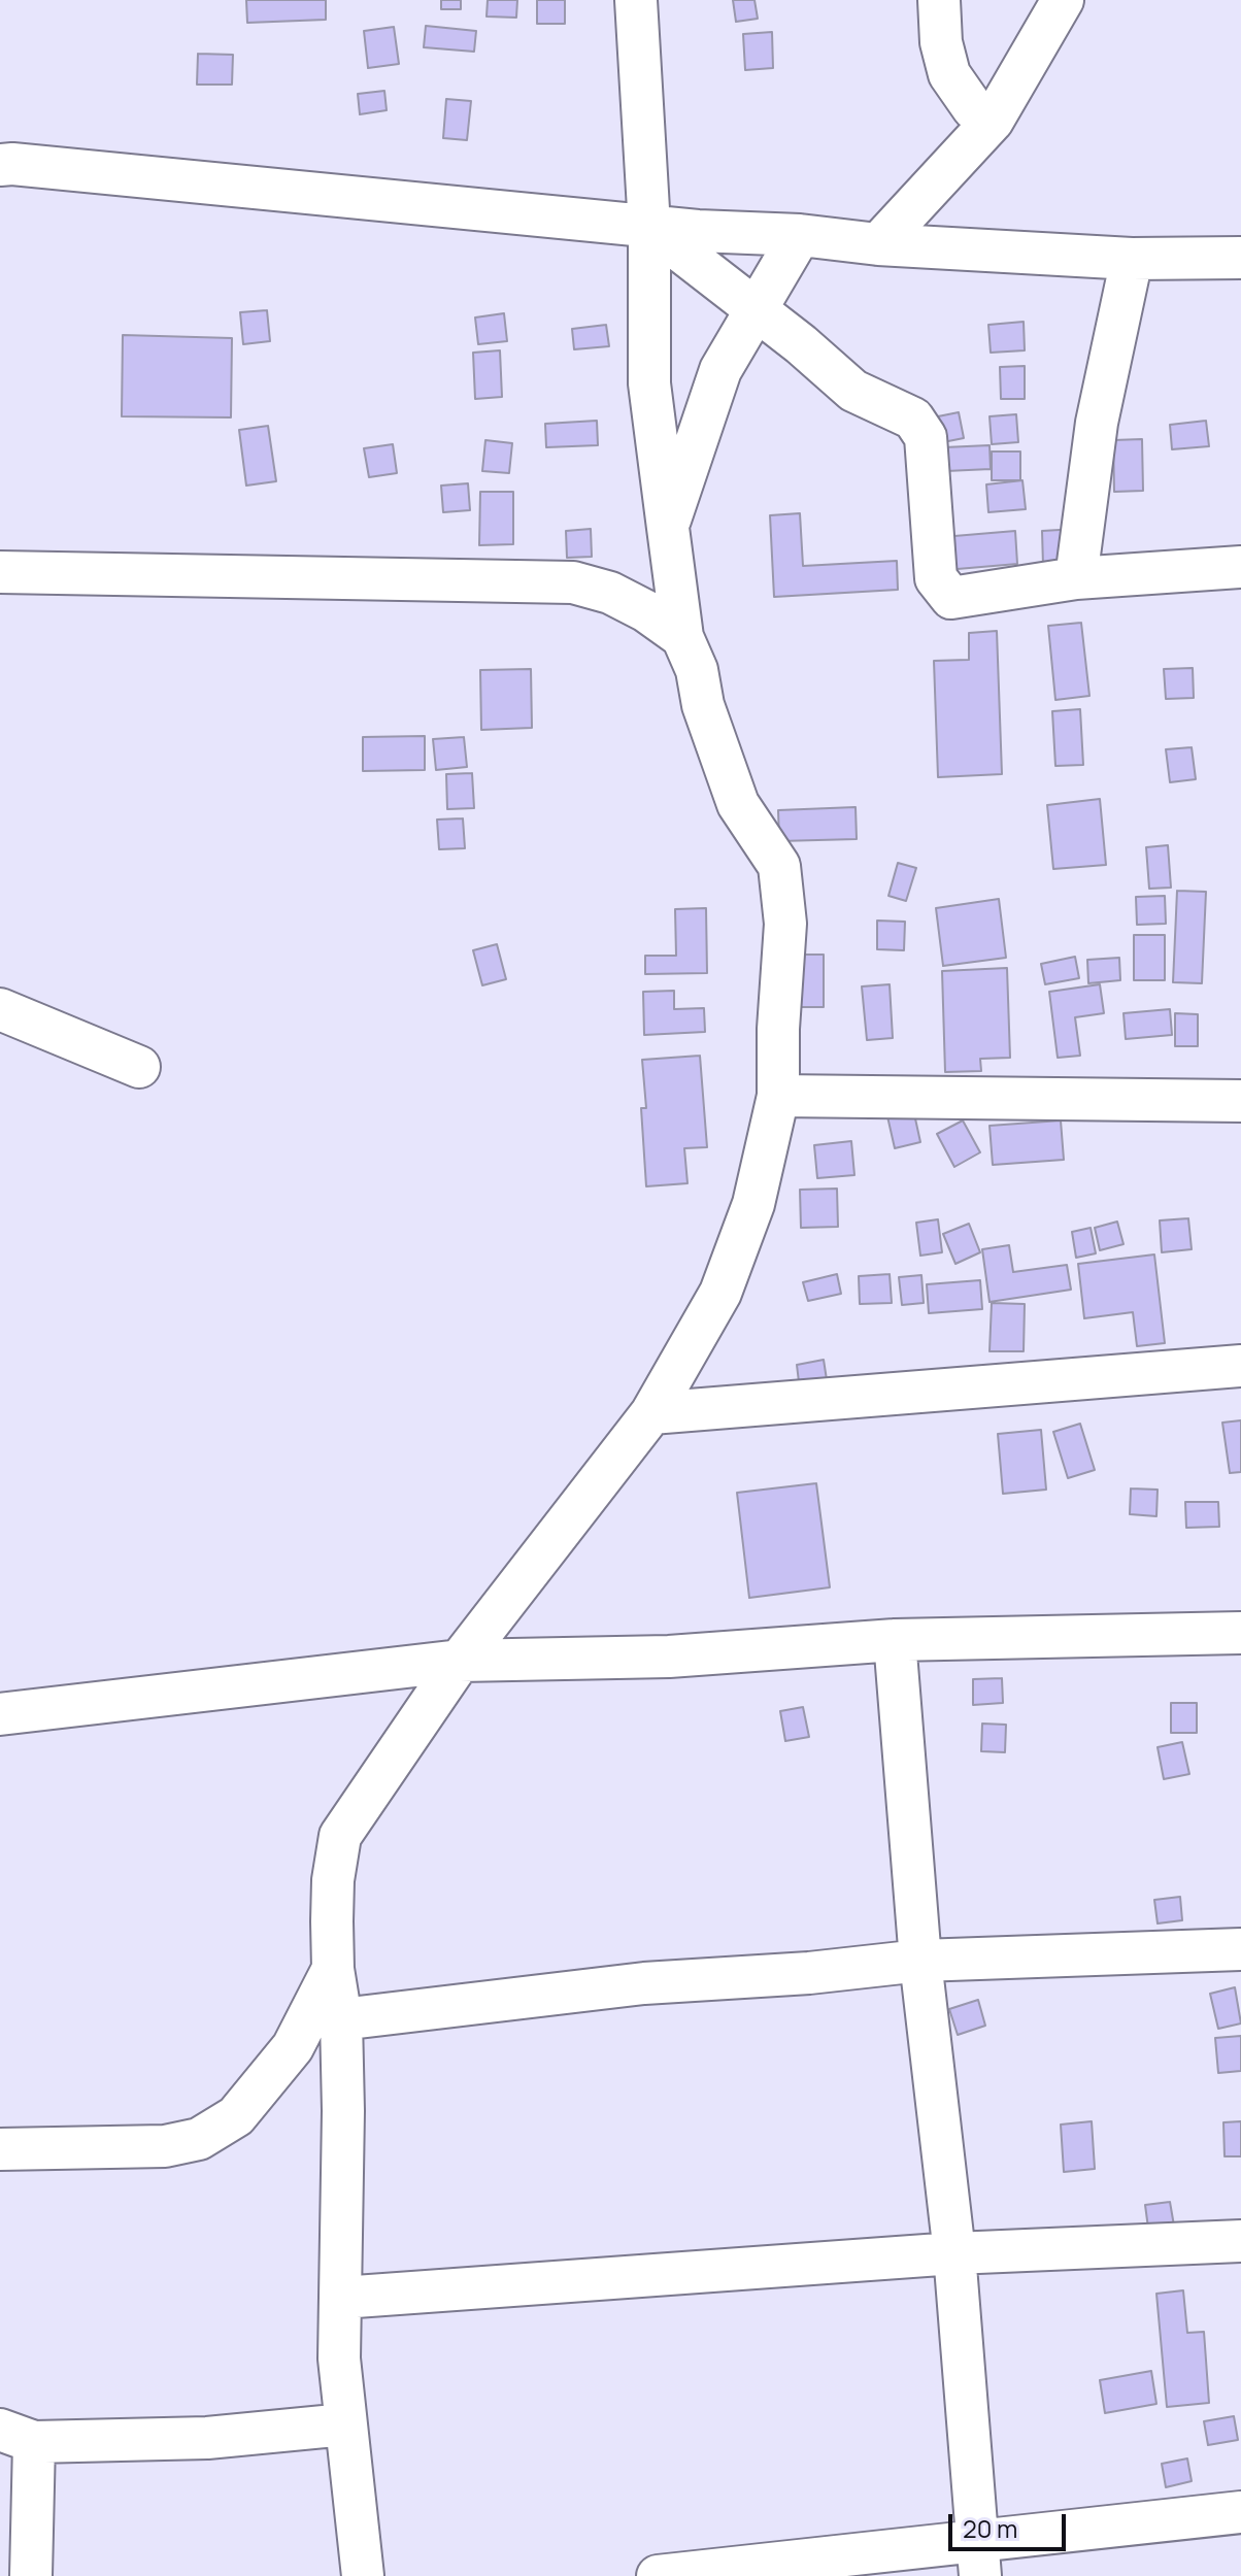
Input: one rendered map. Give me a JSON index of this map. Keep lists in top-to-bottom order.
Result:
{
  "scale_bar": "20 m"
}
